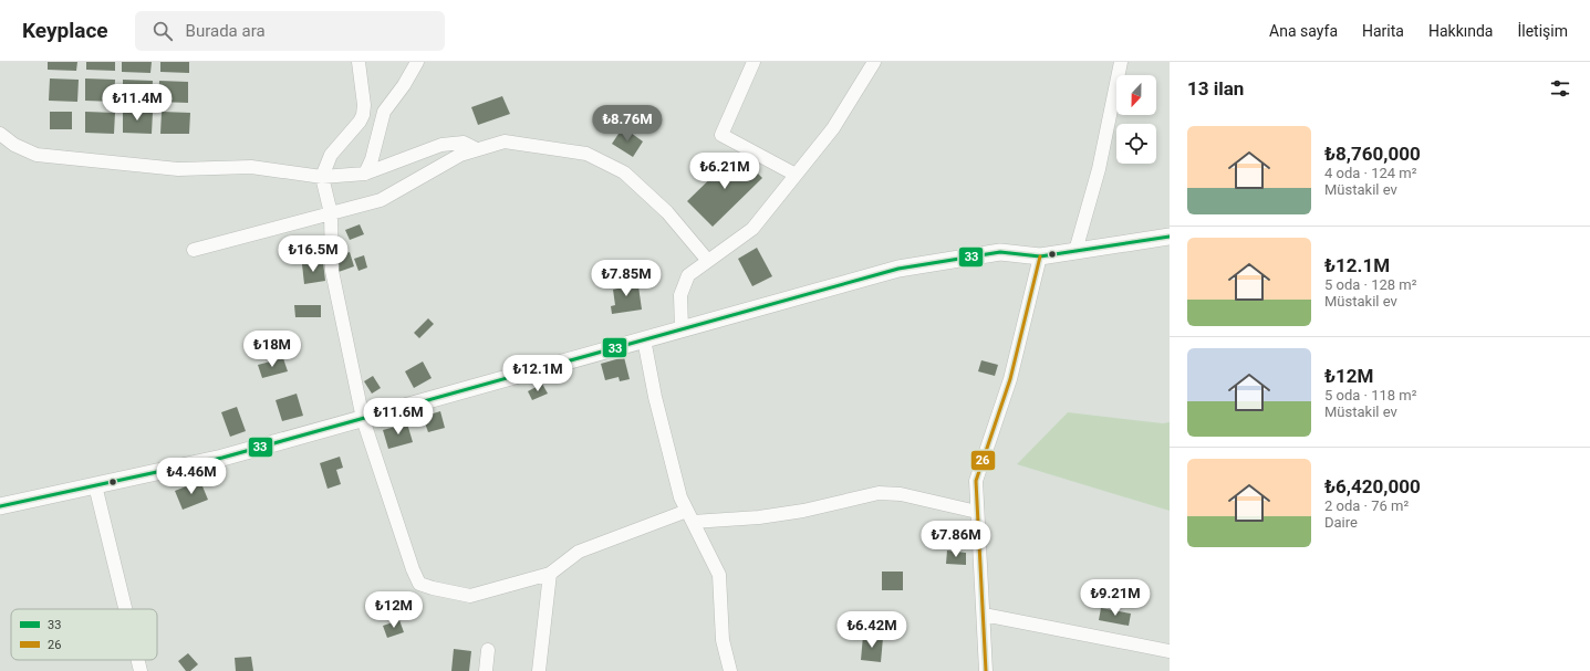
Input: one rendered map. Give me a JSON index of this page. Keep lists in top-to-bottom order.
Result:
{
  "lines": ["transit line 33", "transit line 26"],
  "legend": ["33", "26"],
  "north": "bottom",
  "page": {
    "header": "Keyplace",
    "search": "Burada ara",
    "nav": [
      "Ana sayfa",
      "Harita",
      "Hakkında",
      "İletişim"
    ],
    "heading": "13 ilan",
    "price": [
      "₺11.4M",
      "₺8.76M",
      "₺6.21M",
      "₺16.5M",
      "₺7.85M",
      "₺18M",
      "₺12.1M",
      "₺11.6M",
      "₺4.46M",
      "₺7.86M",
      "₺9.21M",
      "₺12M",
      "₺6.42M"
    ],
    "list": [
      {
        "name": "₺8,760,000",
        "note": "4 oda · 124 m² · Müstakil ev"
      },
      {
        "name": "₺12.1M",
        "note": "5 oda · 128 m² · Müstakil ev"
      },
      {
        "name": "₺12M",
        "note": "5 oda · 118 m² · Müstakil ev"
      },
      {
        "name": "₺6,420,000",
        "note": "2 oda · 76 m² · Daire"
      }
    ]
  }
}
